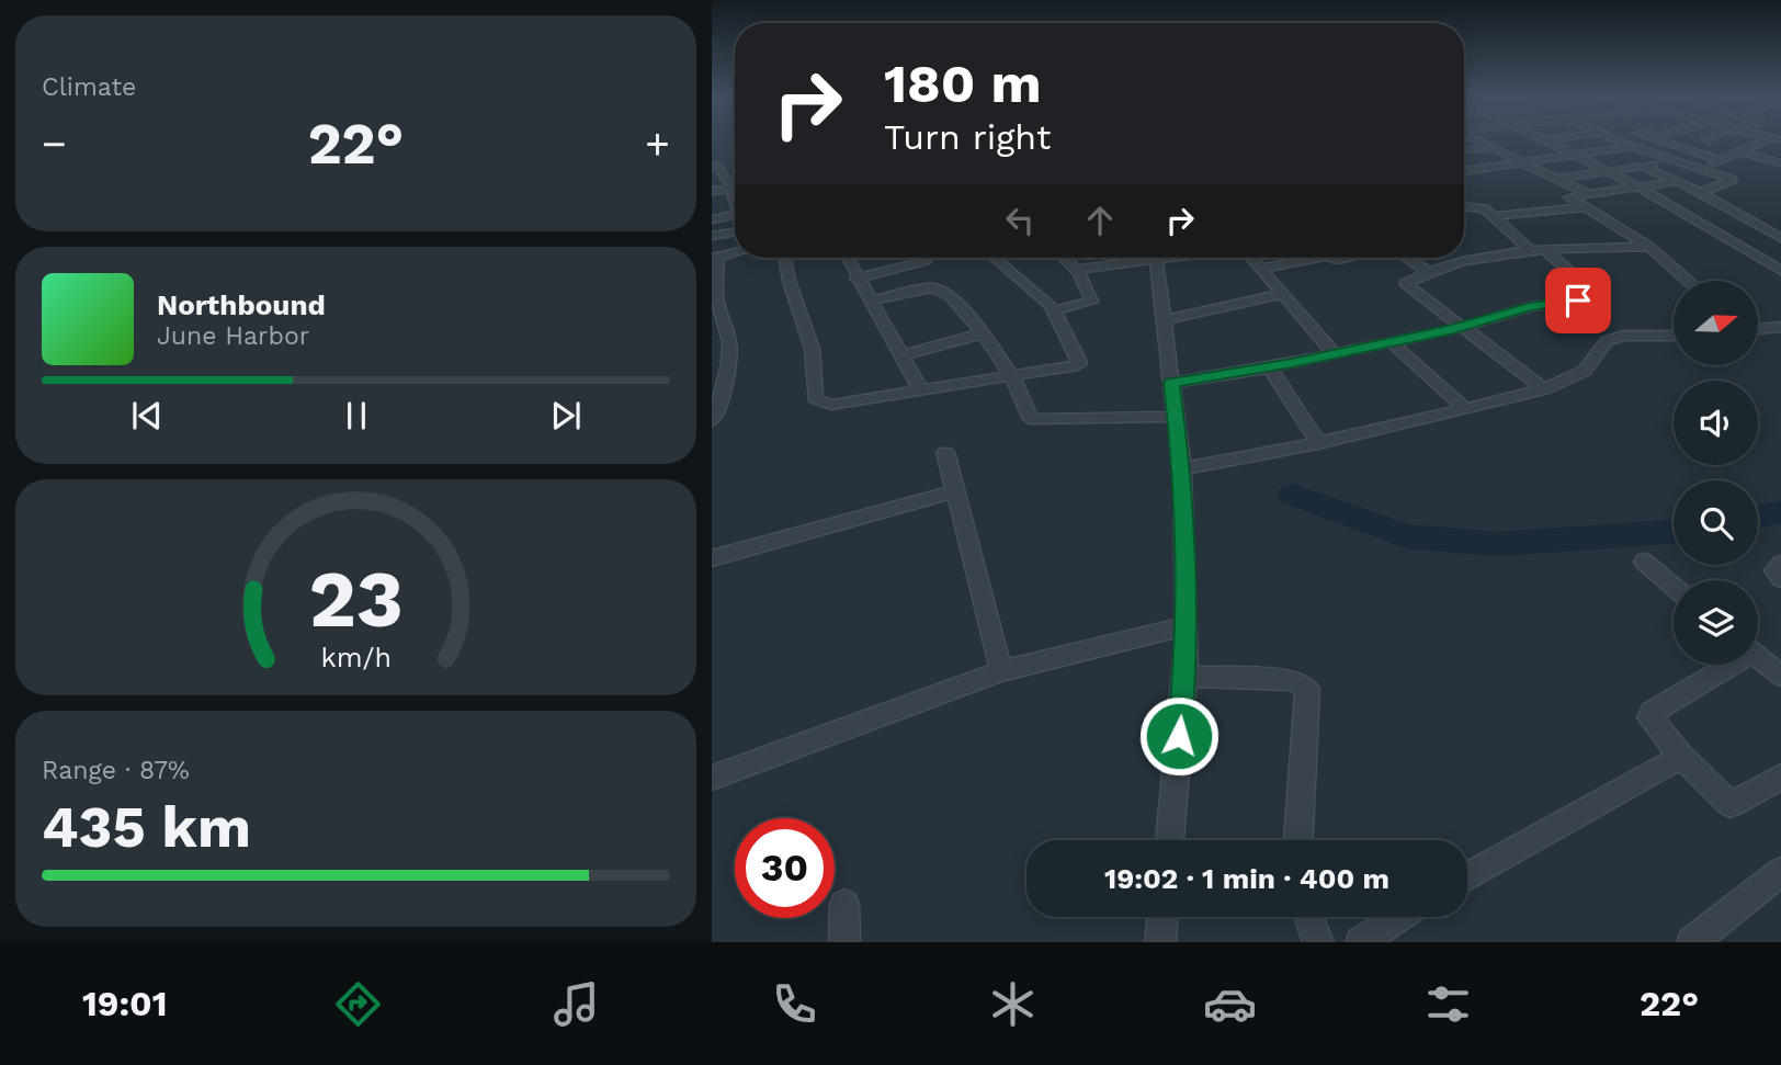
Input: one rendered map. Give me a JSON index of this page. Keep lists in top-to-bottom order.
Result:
{
  "north": "right",
  "page": {
    "tile": [
      "Climate",
      ["Range · 87%", "435 km"]
    ],
    "turn": ["180 m", "Turn right"],
    "heat": ["−", "22°", "+"],
    "song": ["Northbound", "June Harbor"],
    "limit": "30",
    "trip": "19:02 · 1 min · 400 m",
    "tabs": ["19:01", "22°"],
    "gauge": ["23", "km/h"]
  }
}
